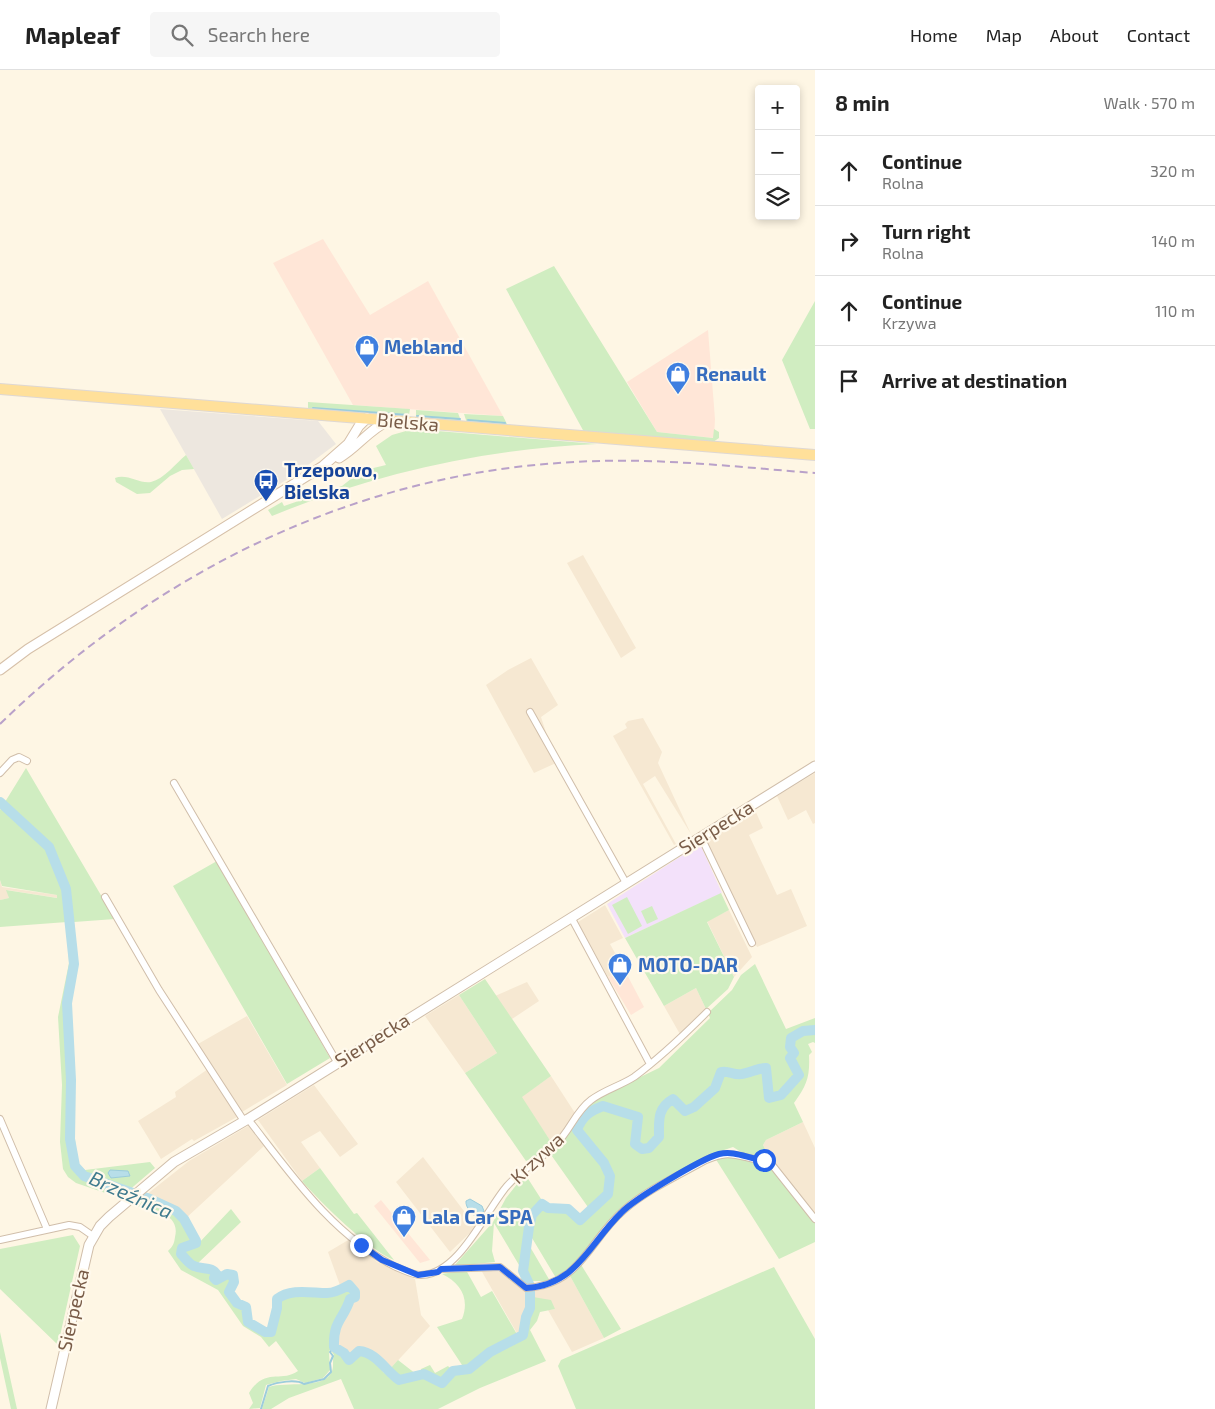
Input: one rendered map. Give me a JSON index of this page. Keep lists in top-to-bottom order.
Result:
{
  "streets": {
    "main road": ["Bielska"],
    "street": ["Sierpecka", "Krzywa"]
  },
  "water": ["Brzeźnica"],
  "places": {
    "shop": [
      "Mebland",
      "Renault",
      "MOTO-DAR",
      "Lala Car SPA"
    ],
    "bus stop": ["Trzepowo, Bielska"]
  },
  "page": {
    "header": "Mapleaf",
    "search": "Search here",
    "nav": [
      "Home",
      "Map",
      "About",
      "Contact"
    ],
    "heading": ["8 min", "Walk · 570 m"],
    "map_buttons": ["+", "−"],
    "list": [
      ["Continue", "Rolna", "320 m"],
      ["Turn right", "Rolna", "140 m"],
      ["Continue", "Krzywa", "110 m"],
      "Arrive at destination"
    ]
  }
}
